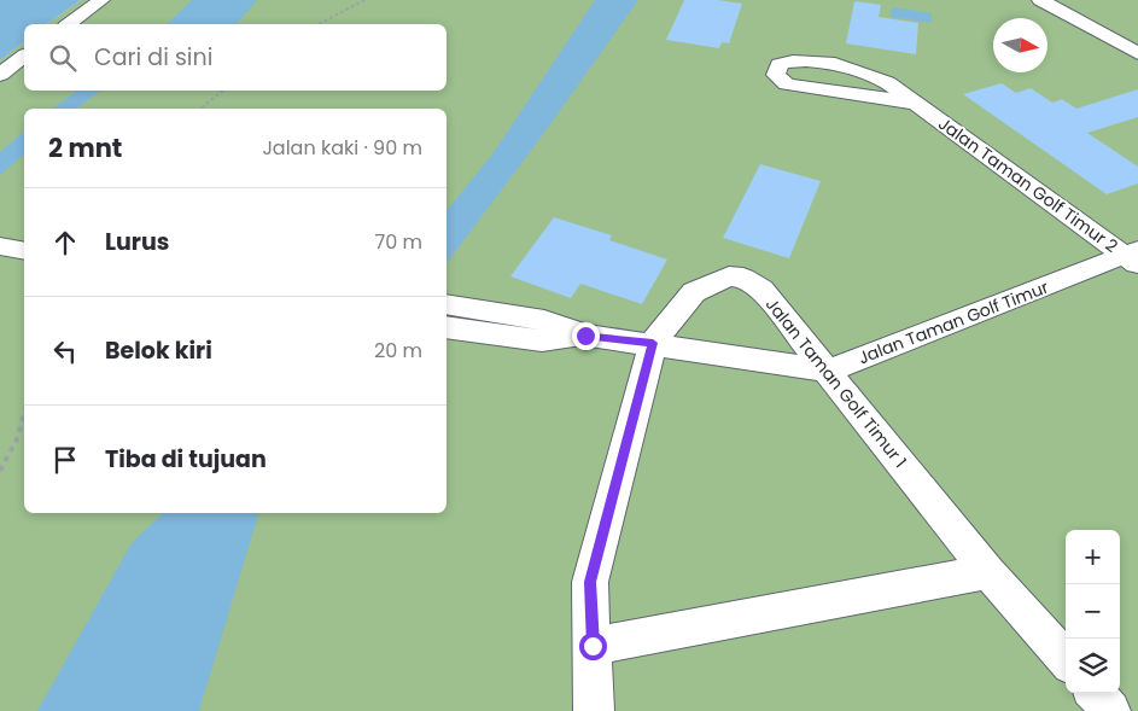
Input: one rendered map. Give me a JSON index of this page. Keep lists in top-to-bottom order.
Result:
{
  "streets": {
    "street": ["Jalan Taman Golf Timur 2", "Jalan Taman Golf Timur", "Jalan Taman Golf Timur 1"]
  },
  "crossings": [
    ["Jalan Taman Golf Timur 2", "Jalan Taman Golf Timur"],
    ["Jalan Taman Golf Timur", "Jalan Taman Golf Timur 1"]
  ],
  "north": "right",
  "page": {
    "search": "Cari di sini",
    "heading": ["2 mnt", "Jalan kaki · 90 m"],
    "list": [
      ["Lurus", "70 m"],
      ["Belok kiri", "20 m"],
      "Tiba di tujuan"
    ],
    "map_buttons": ["+", "−"]
  }
}
